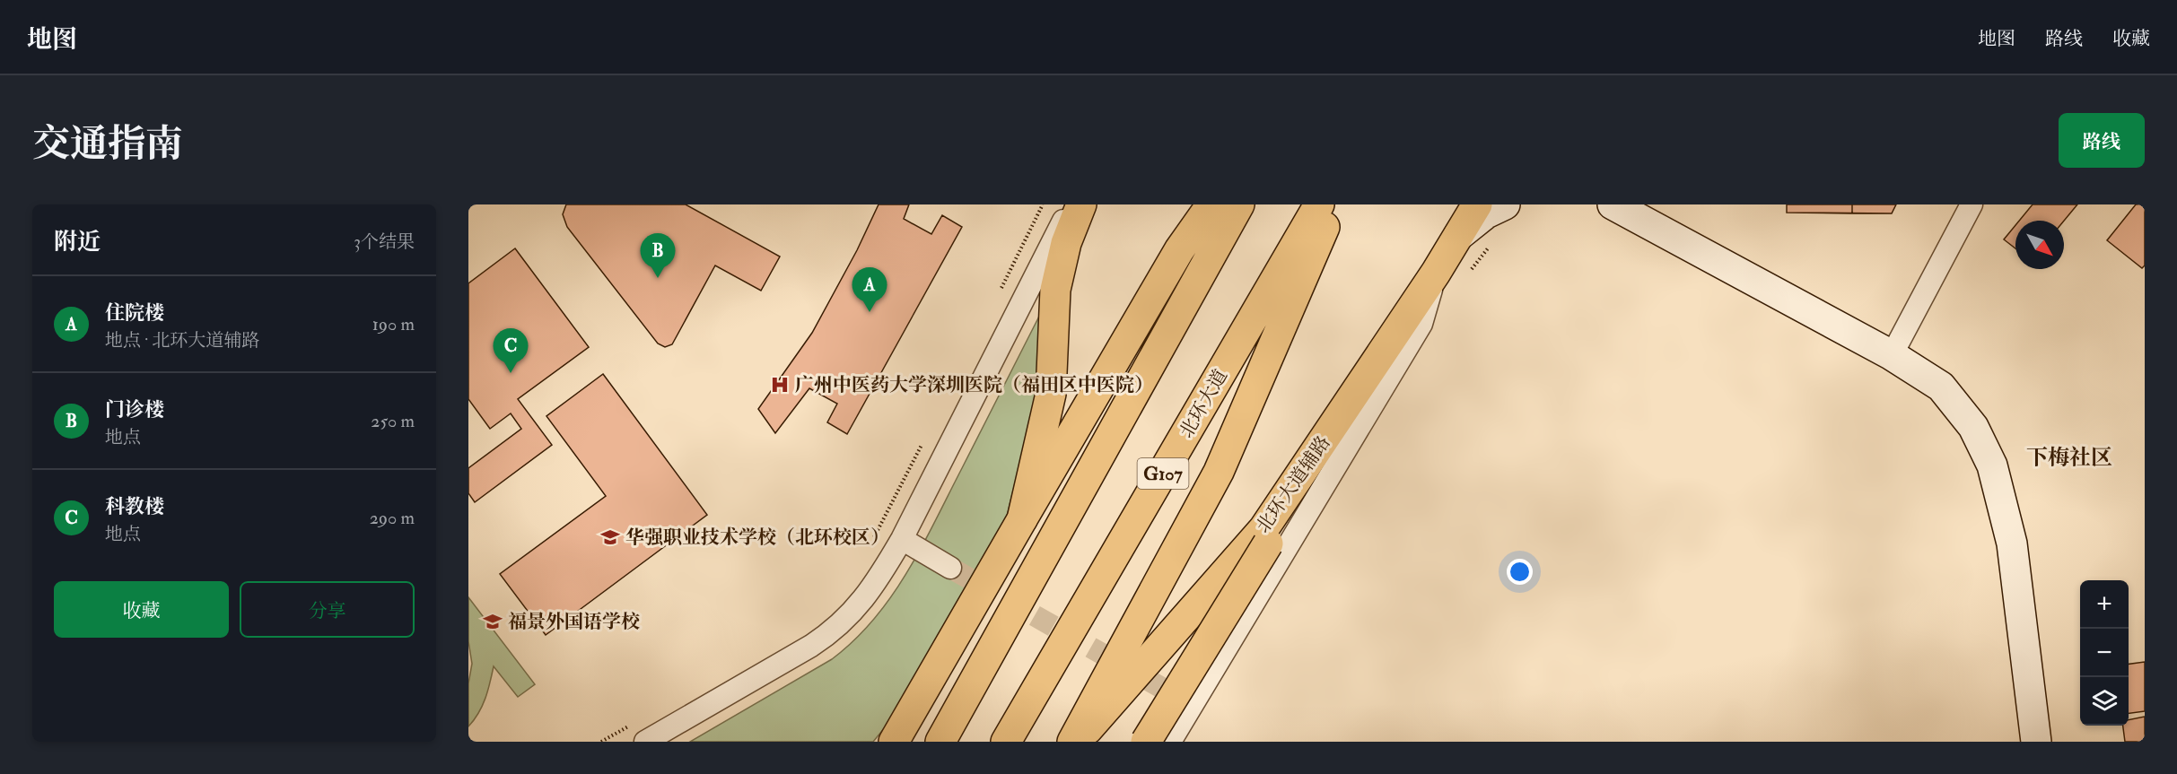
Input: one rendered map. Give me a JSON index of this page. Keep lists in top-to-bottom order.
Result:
{
  "streets": {
    "main road": ["北环大道", "G107", "北环大道辅路"]
  },
  "districts": ["下梅社区"],
  "places": {
    "hospital": ["广州中医药大学深圳医院（福田区中医院）"],
    "school or university": ["华强职业技术学校（北环校区）", "福景外国语学校"]
  },
  "north": "bottom right",
  "page": {
    "header": "地图",
    "nav": ["地图", "路线", "收藏"],
    "title": "交通指南",
    "buttons": [
      "路线",
      ["收藏", "分享"]
    ],
    "heading": ["附近", "3个结果"],
    "pins": ["B", "A", "C"],
    "list": [
      {
        "mark": "A",
        "name": "住院楼",
        "note": "地点 · 北环大道辅路",
        "value": "190 m"
      },
      {
        "mark": "B",
        "name": "门诊楼",
        "note": "地点",
        "value": "250 m"
      },
      {
        "mark": "C",
        "name": "科教楼",
        "note": "地点",
        "value": "290 m"
      }
    ],
    "map_buttons": ["+", "−"]
  }
}
